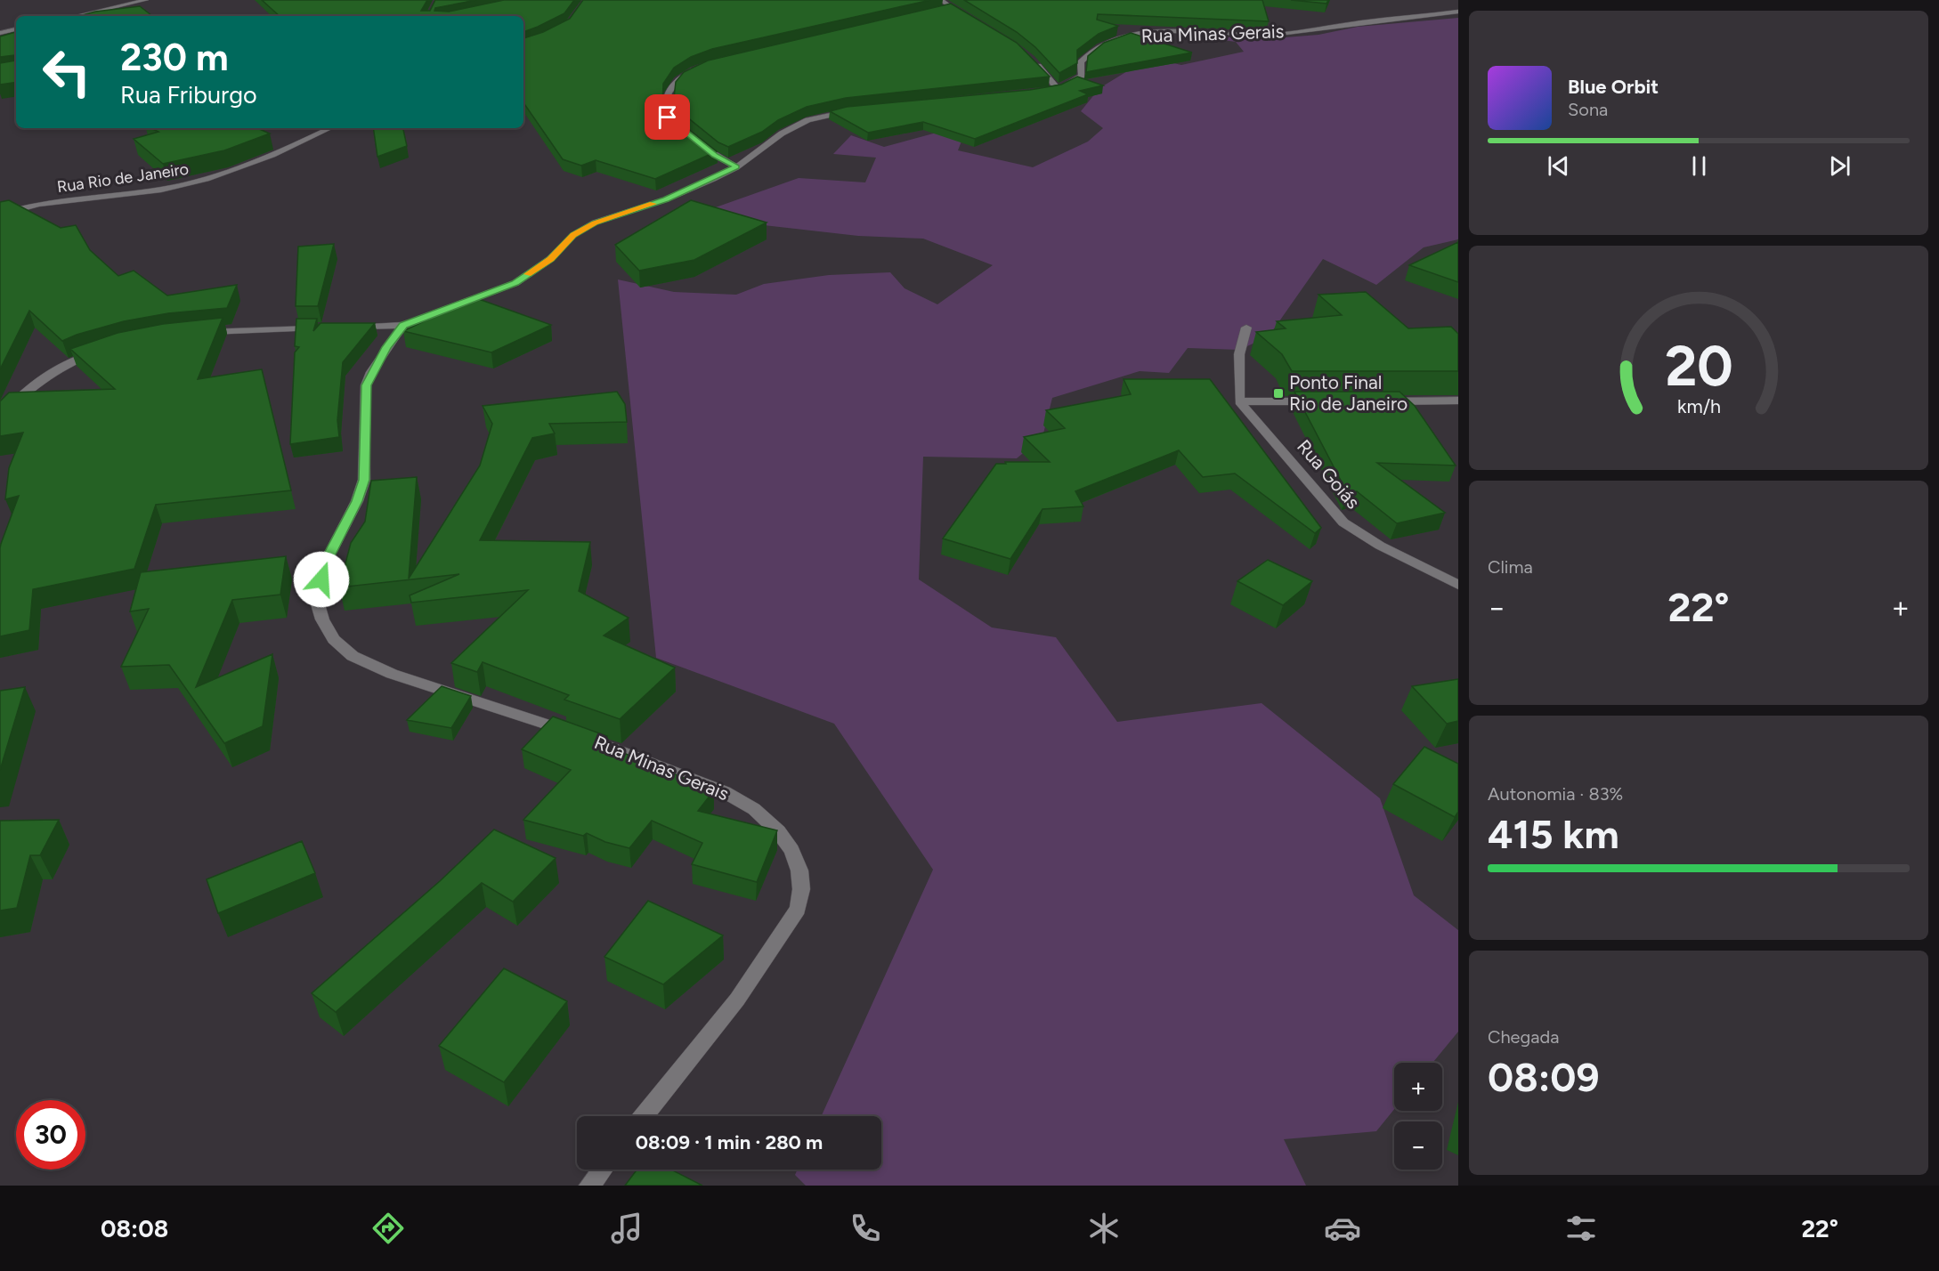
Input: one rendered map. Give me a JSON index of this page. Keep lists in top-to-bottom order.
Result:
{
  "streets": {
    "street": ["Rua Minas Gerais", "Rua Rio de Janeiro", "Rua Goiás"]
  },
  "places": {
    "transit": ["Ponto Final Rio de Janeiro"]
  },
  "page": {
    "turn": ["230 m", "Rua Friburgo"],
    "song": ["Blue Orbit", "Sona"],
    "tile": [
      "Clima",
      ["Autonomia · 83%", "415 km"],
      ["Chegada", "08:09"]
    ],
    "heat": ["−", "22°", "+"],
    "map_buttons": ["+", "−"],
    "limit": "30",
    "trip": "08:09 · 1 min · 280 m",
    "tabs": ["08:08", "22°"],
    "gauge": ["20", "km/h"]
  }
}
